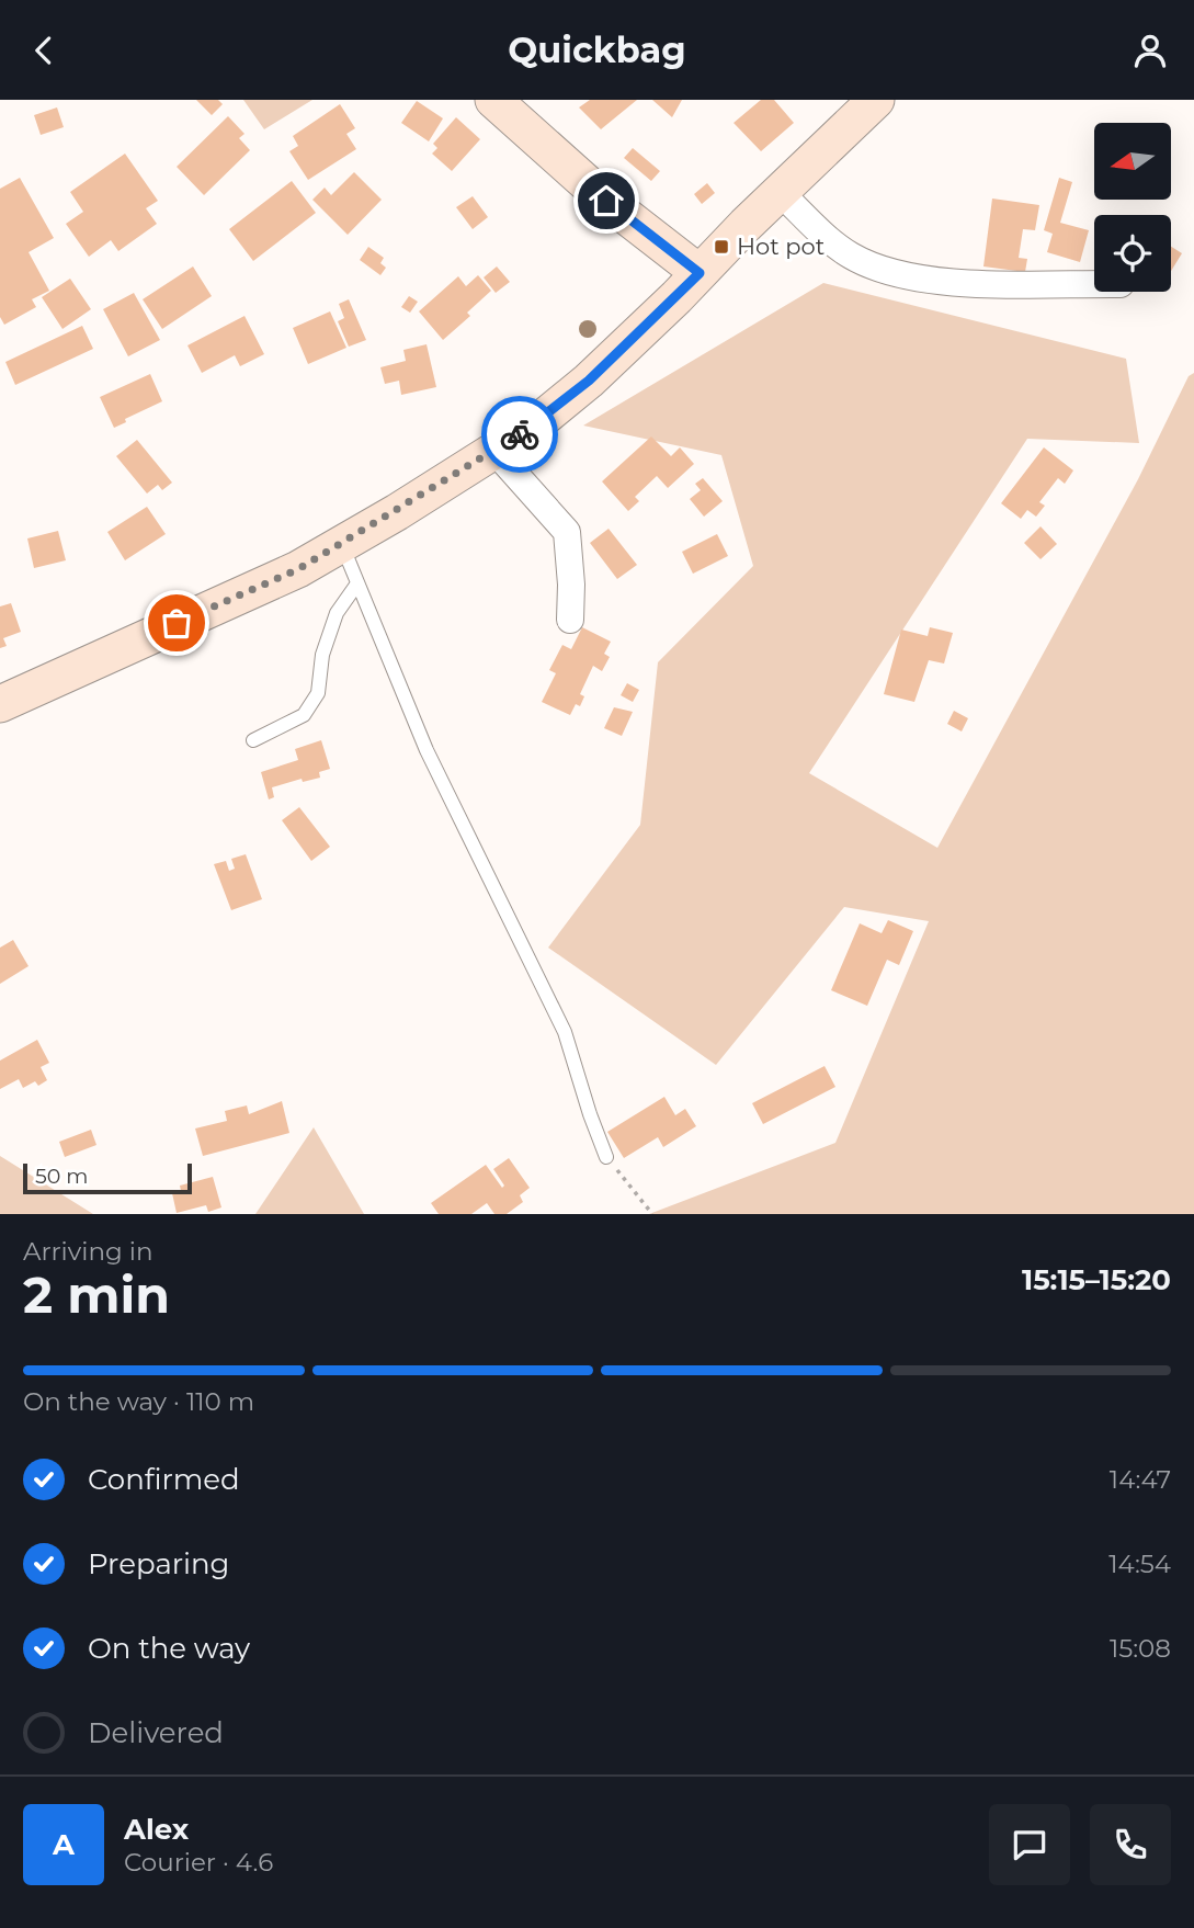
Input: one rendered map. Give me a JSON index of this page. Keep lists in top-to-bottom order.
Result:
{
  "places": {
    "transit": ["Hot pot"]
  },
  "scale_bar": "50 m",
  "north": "left",
  "page": {
    "header": "Quickbag",
    "scale": "50 m",
    "heading": ["2 min", "Arriving in", "15:15–15:20"],
    "panel": ["Alex", "Courier · 4.6"],
    "bar": "On the way · 110 m",
    "list": [
      ["Confirmed", "14:47"],
      ["Preparing", "14:54"],
      ["On the way", "15:08"],
      "Delivered"
    ],
    "round": "A"
  }
}
